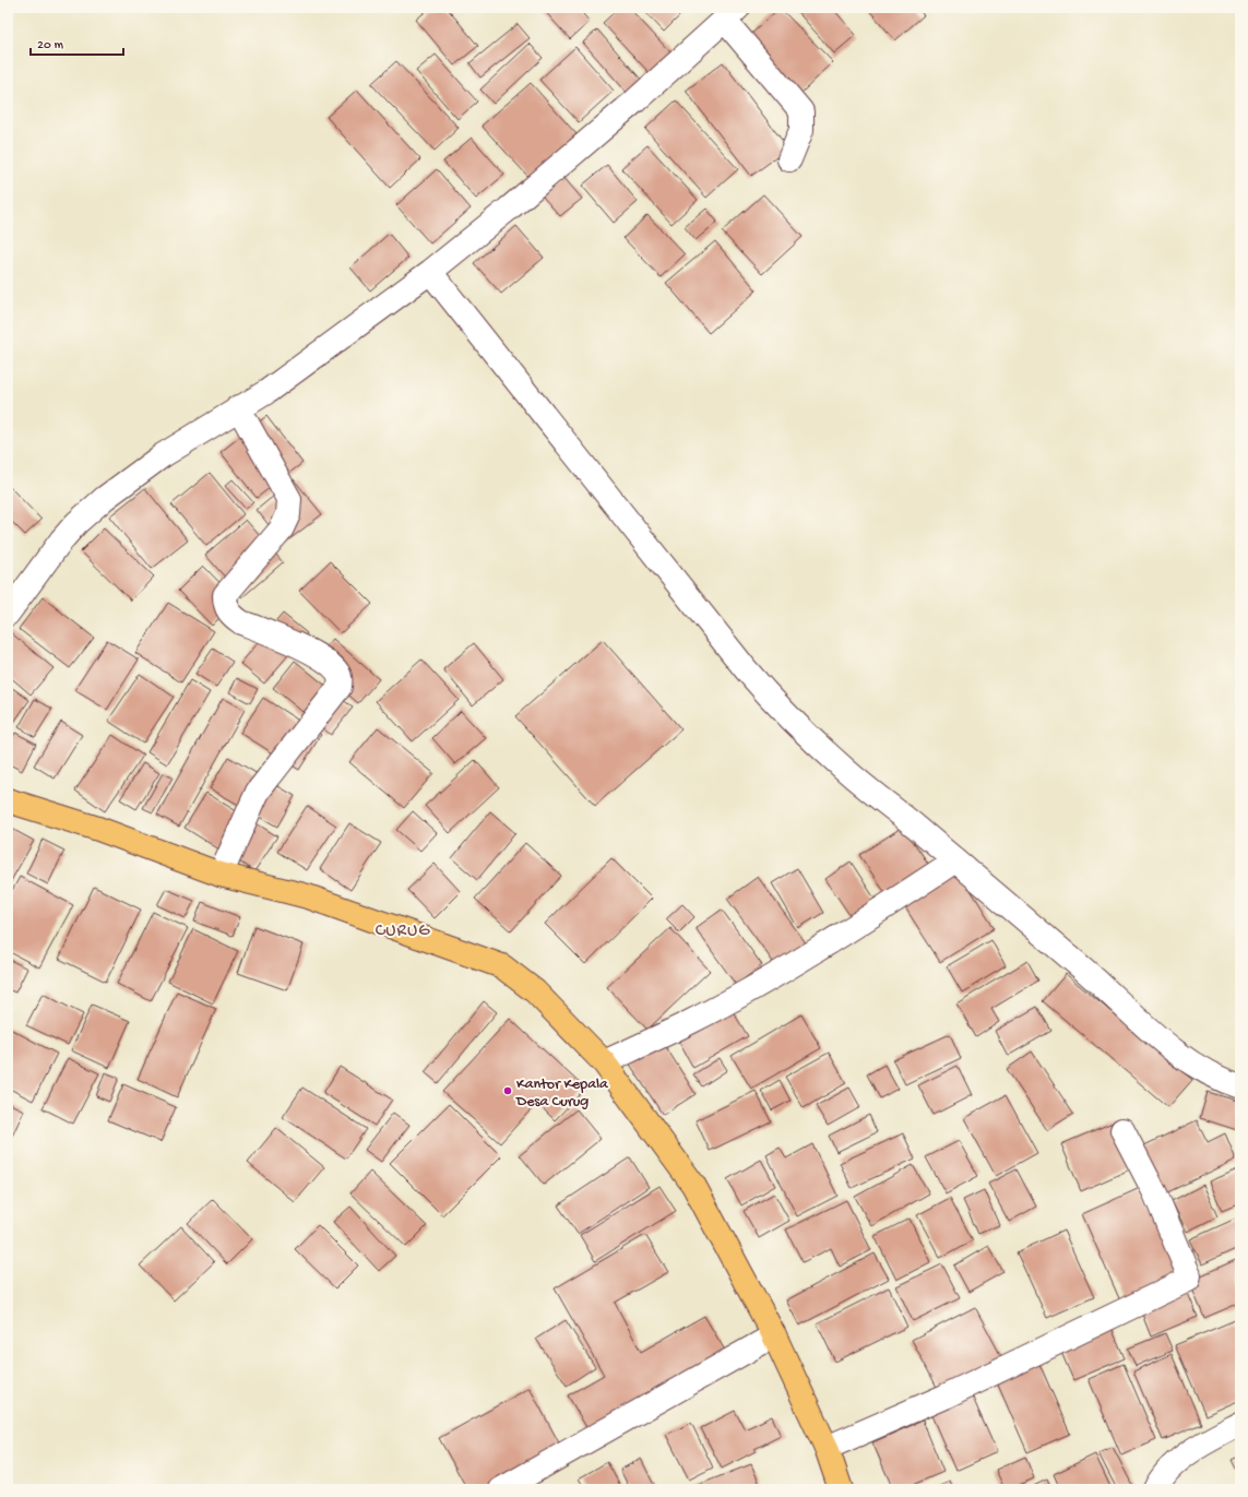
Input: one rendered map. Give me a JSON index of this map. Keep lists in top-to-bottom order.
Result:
{
  "districts": ["CURUG"],
  "places": ["Kantor Kepala Desa Curug"],
  "scale_bar": "20 m"
}
